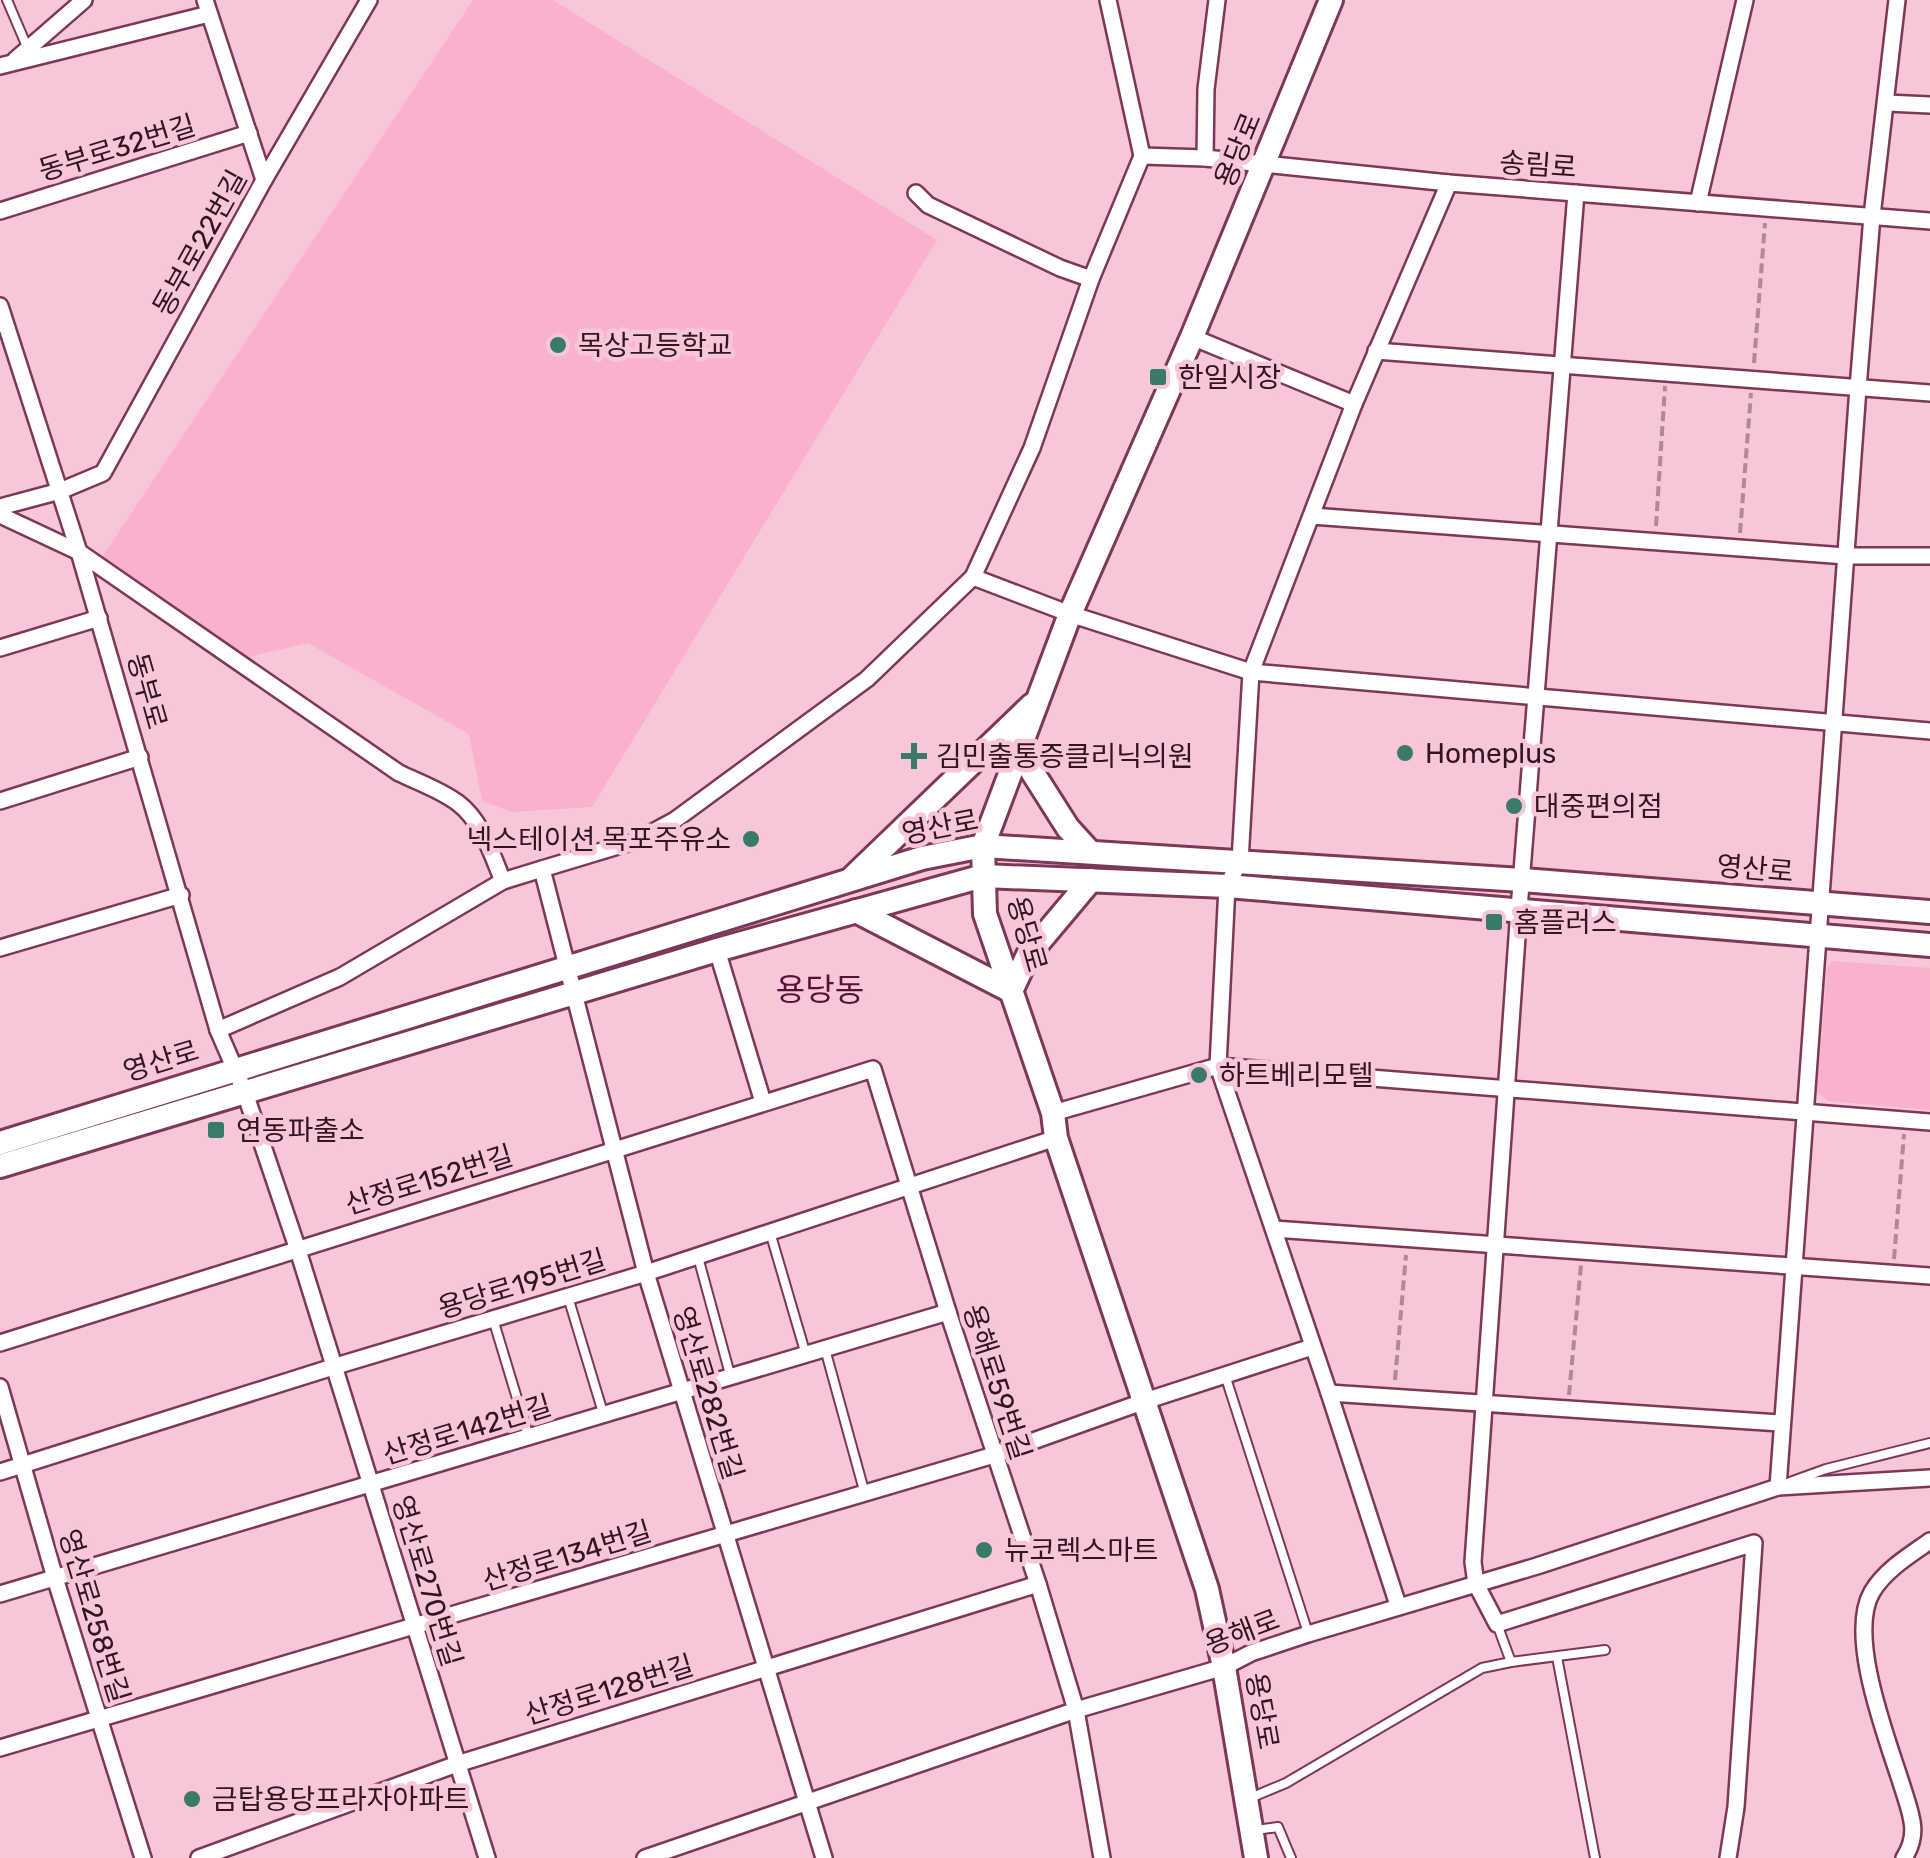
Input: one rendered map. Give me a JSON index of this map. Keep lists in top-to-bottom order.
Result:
{
  "streets": {
    "street": [
      "동부로32번길",
      "용당로",
      "송림로",
      "동부로22번길",
      "동부로",
      "영산로",
      "산정로152번길",
      "용당로195번길",
      "용해로59번길",
      "영산로282번길",
      "산정로142번길",
      "산정로134번길",
      "영산로270번길",
      "영산로258번길",
      "용해로",
      "산정로128번길"
    ]
  },
  "crossings": [
    ["용당로", "송림로"],
    ["용당로", "영산로"],
    ["용당로", "용당로195번길"],
    ["용당로", "산정로134번길"],
    ["용당로", "용해로"],
    ["동부로22번길", "동부로"],
    ["동부로", "영산로"],
    ["동부로", "영산로270번길"],
    ["영산로", "영산로282번길"],
    ["영산로", "영산로270번길"],
    ["산정로152번길", "용해로59번길"],
    ["산정로152번길", "영산로282번길"],
    ["산정로152번길", "영산로270번길"],
    ["용당로195번길", "용해로59번길"],
    ["용당로195번길", "영산로282번길"],
    ["용당로195번길", "영산로270번길"],
    ["용당로195번길", "영산로258번길"],
    ["용해로59번길", "산정로142번길"],
    ["용해로59번길", "산정로134번길"],
    ["용해로59번길", "용해로"],
    ["용해로59번길", "산정로128번길"],
    ["영산로282번길", "산정로142번길"],
    ["영산로282번길", "산정로134번길"],
    ["영산로282번길", "용해로"],
    ["영산로282번길", "산정로128번길"],
    ["산정로142번길", "영산로270번길"],
    ["산정로142번길", "영산로258번길"],
    ["산정로134번길", "영산로270번길"],
    ["산정로134번길", "영산로258번길"],
    ["영산로270번길", "산정로128번길"]
  ],
  "districts": ["용당동"],
  "places": {
    "other": [
      "목상고등학교",
      "Homeplus",
      "대중편의점",
      "넥스테이션 목포주유소",
      "하트베리모텔",
      "뉴코렉스마트",
      "금탑용당프라자아파트"
    ],
    "transit": ["한일시장", "홈플러스", "연동파출소"],
    "health": ["김민출통증클리닉의원"]
  }
}
